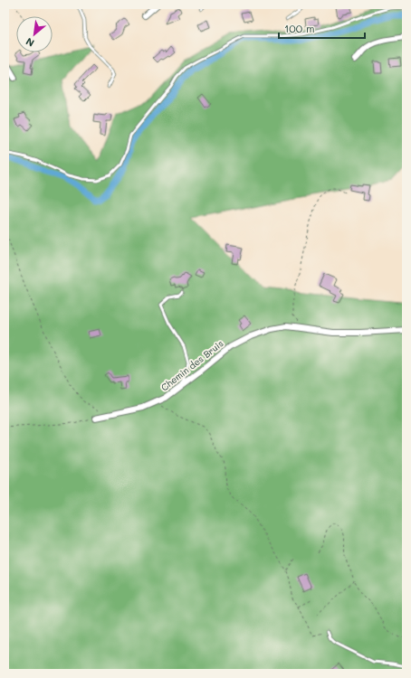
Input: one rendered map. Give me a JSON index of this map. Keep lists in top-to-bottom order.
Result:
{
  "streets": {
    "street": ["Chemin des Bruis"]
  },
  "scale_bar": "100 m",
  "north": "bottom left"
}
